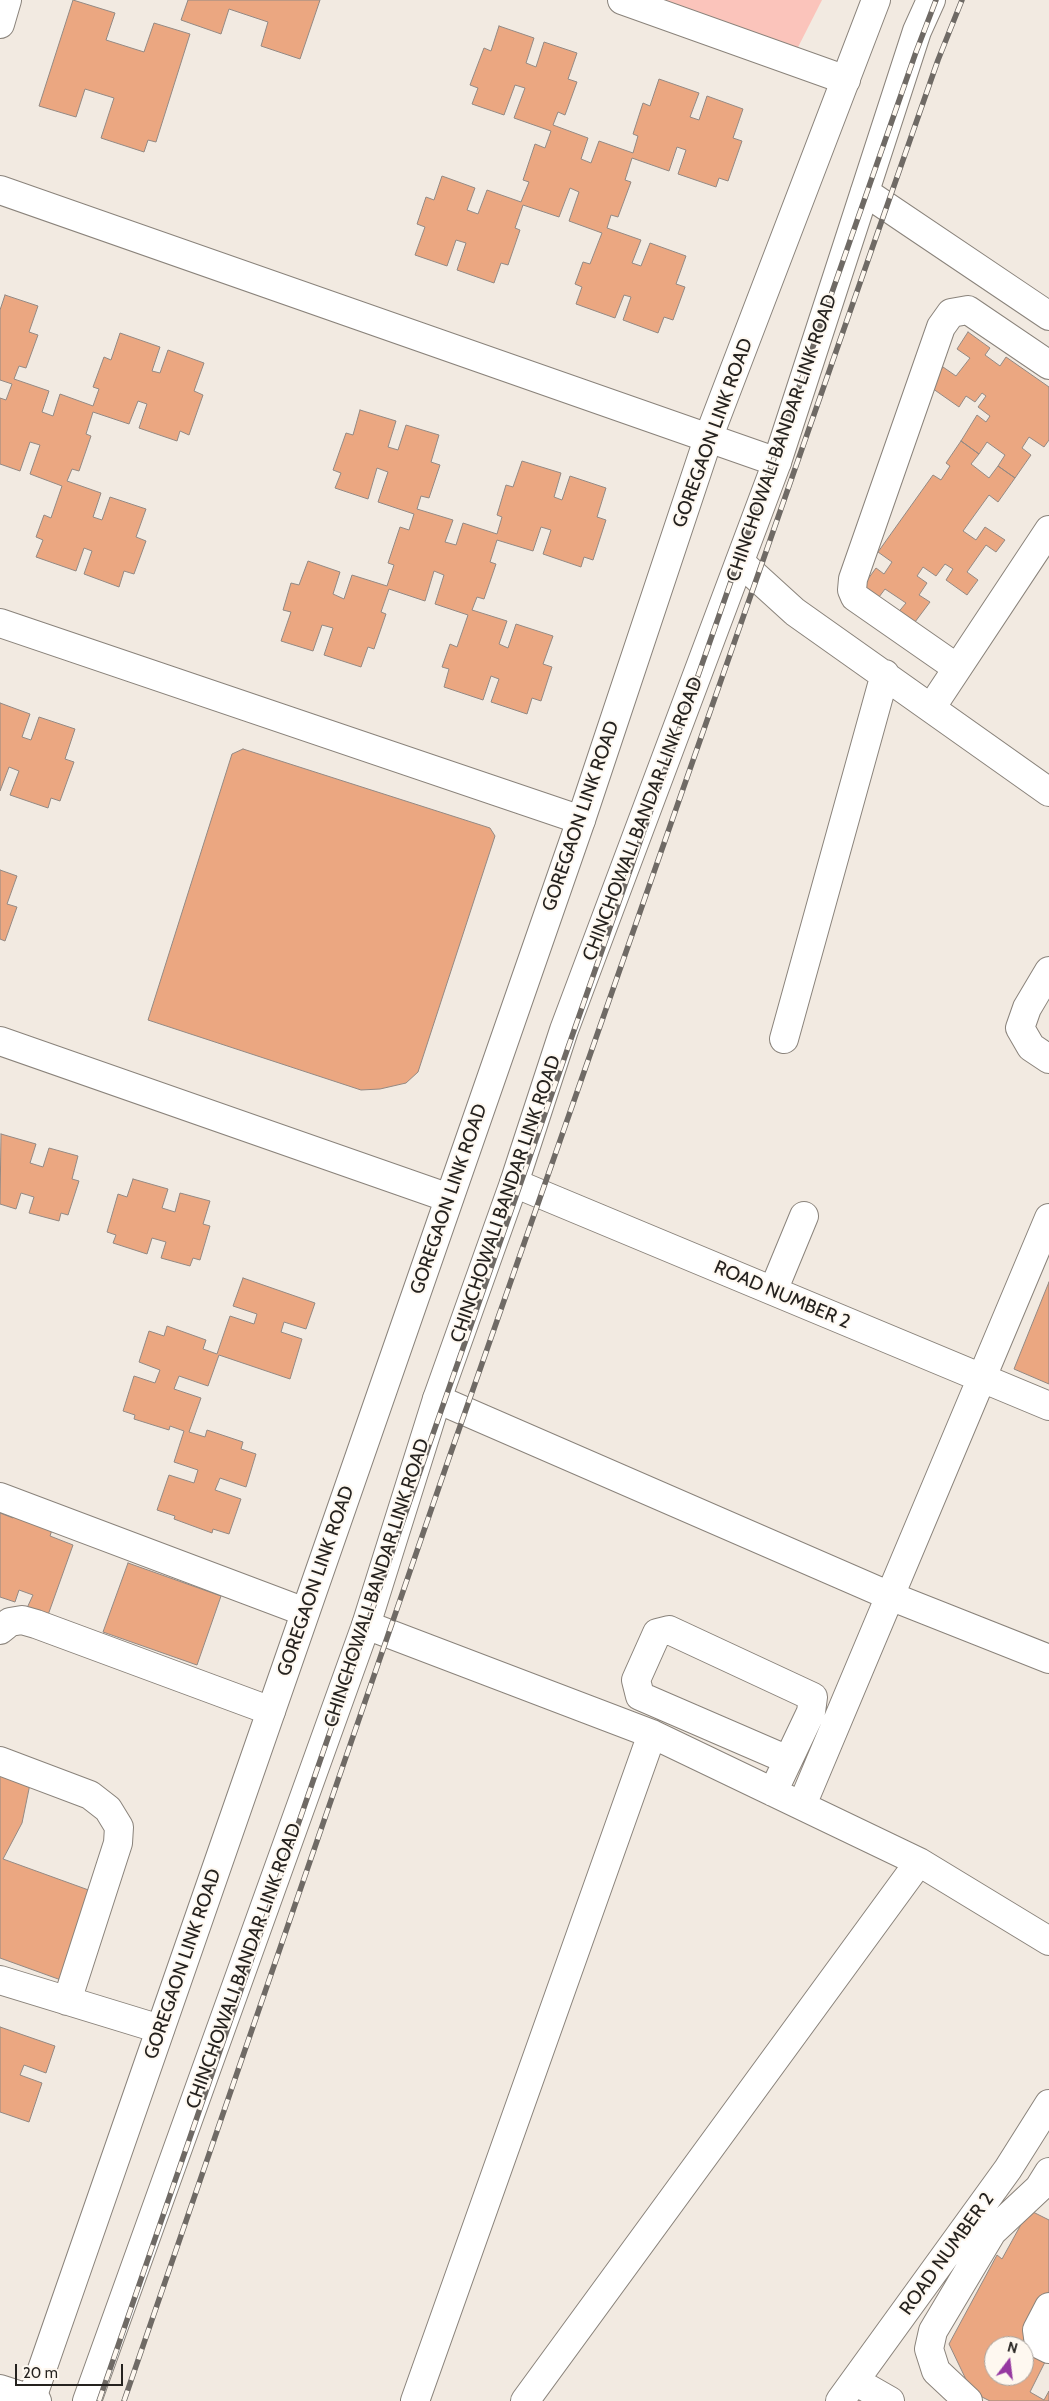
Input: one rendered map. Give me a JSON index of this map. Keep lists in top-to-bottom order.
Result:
{
  "streets": {
    "street": ["GOREGAON LINK ROAD", "CHINCHOWALI BANDAR LINK ROAD", "ROAD NUMBER 2"]
  },
  "crossings": [
    ["CHINCHOWALI BANDAR LINK ROAD", "ROAD NUMBER 2"]
  ],
  "scale_bar": "20 m",
  "north": "top"
}
